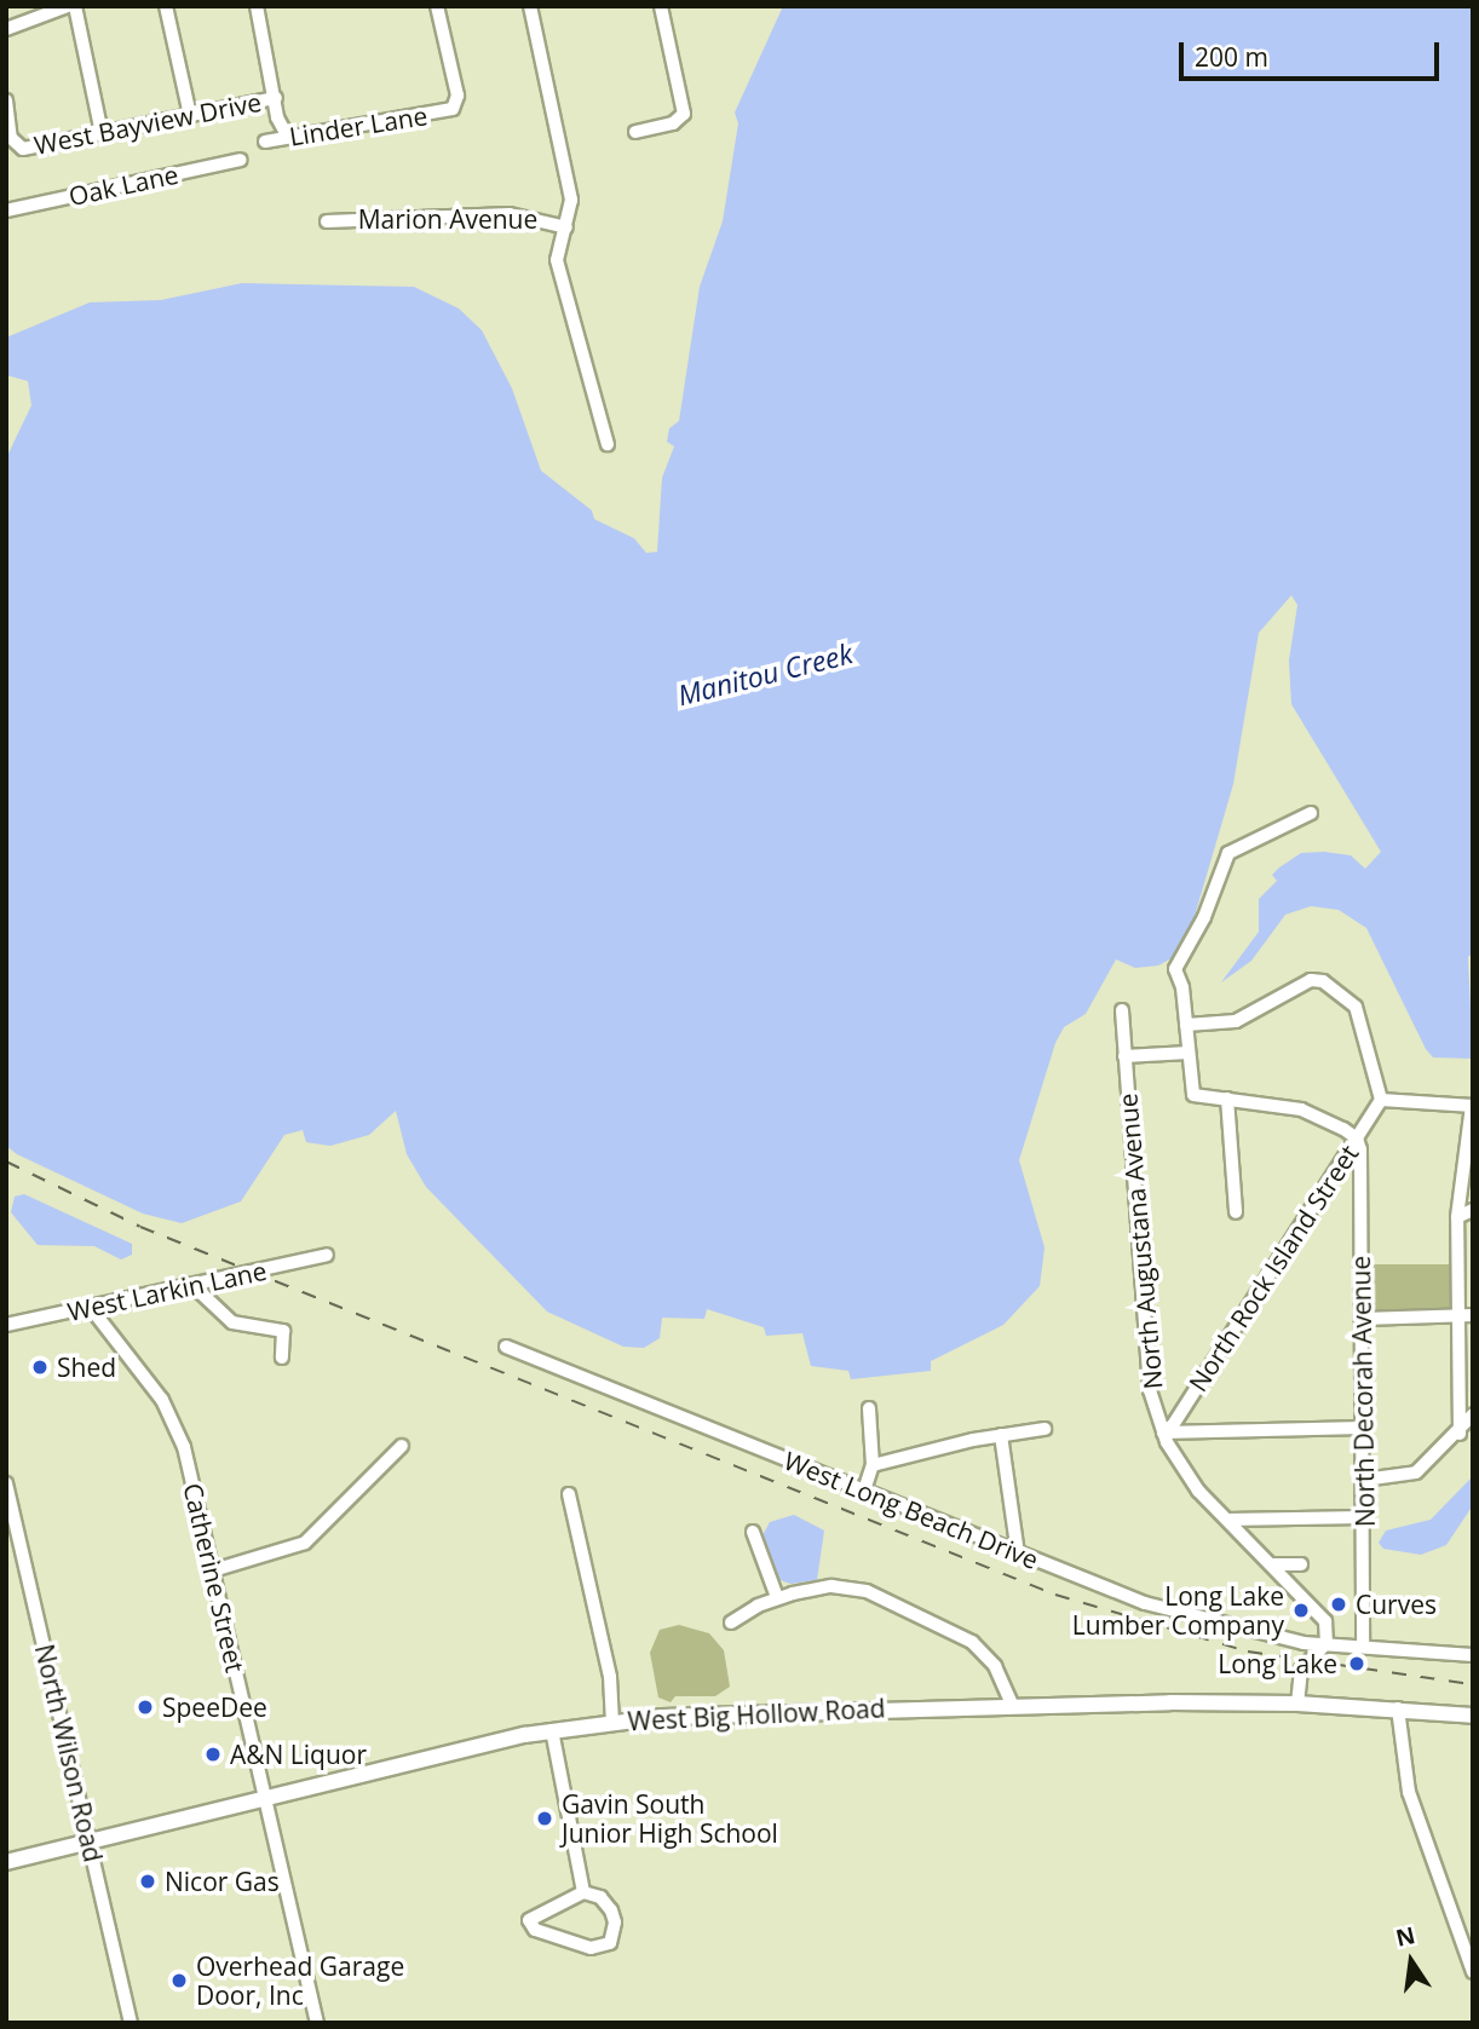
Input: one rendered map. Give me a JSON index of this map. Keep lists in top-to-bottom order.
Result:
{
  "streets": {
    "main road": ["West Big Hollow Road"],
    "street": [
      "West Bayview Drive",
      "Linder Lane",
      "Oak Lane",
      "Marion Avenue",
      "North Augustana Avenue",
      "North Rock Island Street",
      "West Larkin Lane",
      "North Decorah Avenue",
      "West Long Beach Drive",
      "Catherine Street",
      "North Wilson Road"
    ]
  },
  "crossings": [
    ["North Augustana Avenue", "North Rock Island Street"],
    ["North Augustana Avenue", "West Long Beach Drive"],
    ["North Rock Island Street", "North Decorah Avenue"],
    ["West Larkin Lane", "Catherine Street"],
    ["North Decorah Avenue", "West Long Beach Drive"],
    ["Catherine Street", "West Big Hollow Road"],
    ["West Big Hollow Road", "North Wilson Road"]
  ],
  "water": ["Manitou Creek"],
  "places": [
    "Shed",
    "Curves",
    "Long Lake Lumber Company",
    "Long Lake",
    "SpeeDee",
    "A&N Liquor",
    "Gavin South Junior High School",
    "Nicor Gas",
    "Overhead Garage Door, Inc"
  ],
  "scale_bar": "200 m",
  "north": "top"
}
